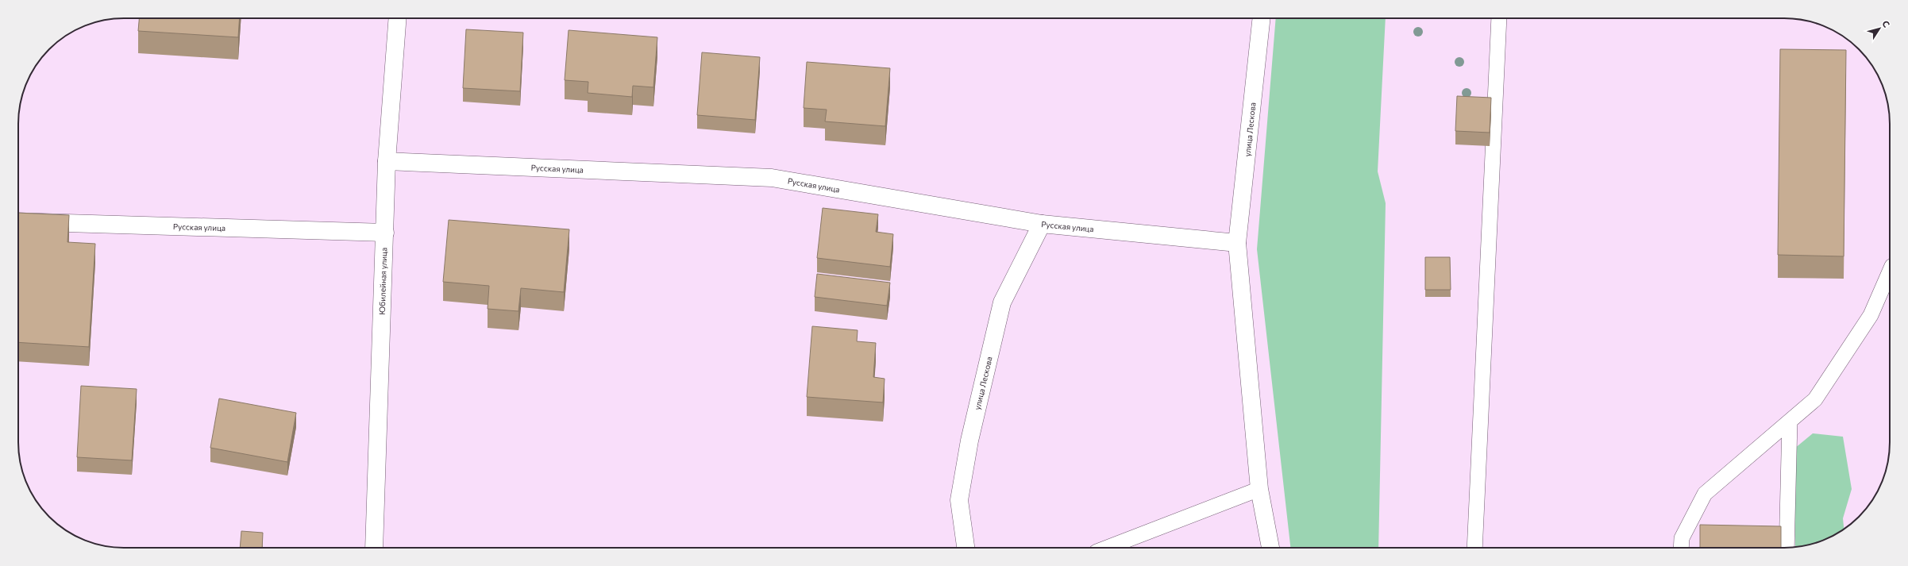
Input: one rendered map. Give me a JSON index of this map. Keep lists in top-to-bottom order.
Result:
{
  "streets": {
    "street": ["улица Лескова", "Русская улица", "Юбилейная улица"]
  },
  "crossings": [
    ["улица Лескова", "Русская улица"],
    ["Русская улица", "Юбилейная улица"]
  ],
  "north": "top right"
}
